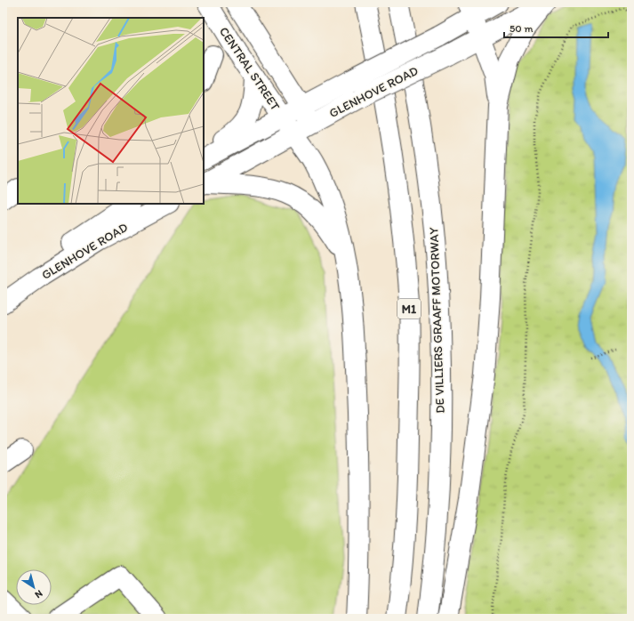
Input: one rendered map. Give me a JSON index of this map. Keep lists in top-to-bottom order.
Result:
{
  "streets": {
    "main road": [
      "CENTRAL STREET",
      "GLENHOVE ROAD",
      "M1",
      "DE VILLIERS GRAAFF MOTORWAY"
    ]
  },
  "crossings": [
    ["CENTRAL STREET", "GLENHOVE ROAD"]
  ],
  "scale_bar": "50 m",
  "north": "bottom right"
}
